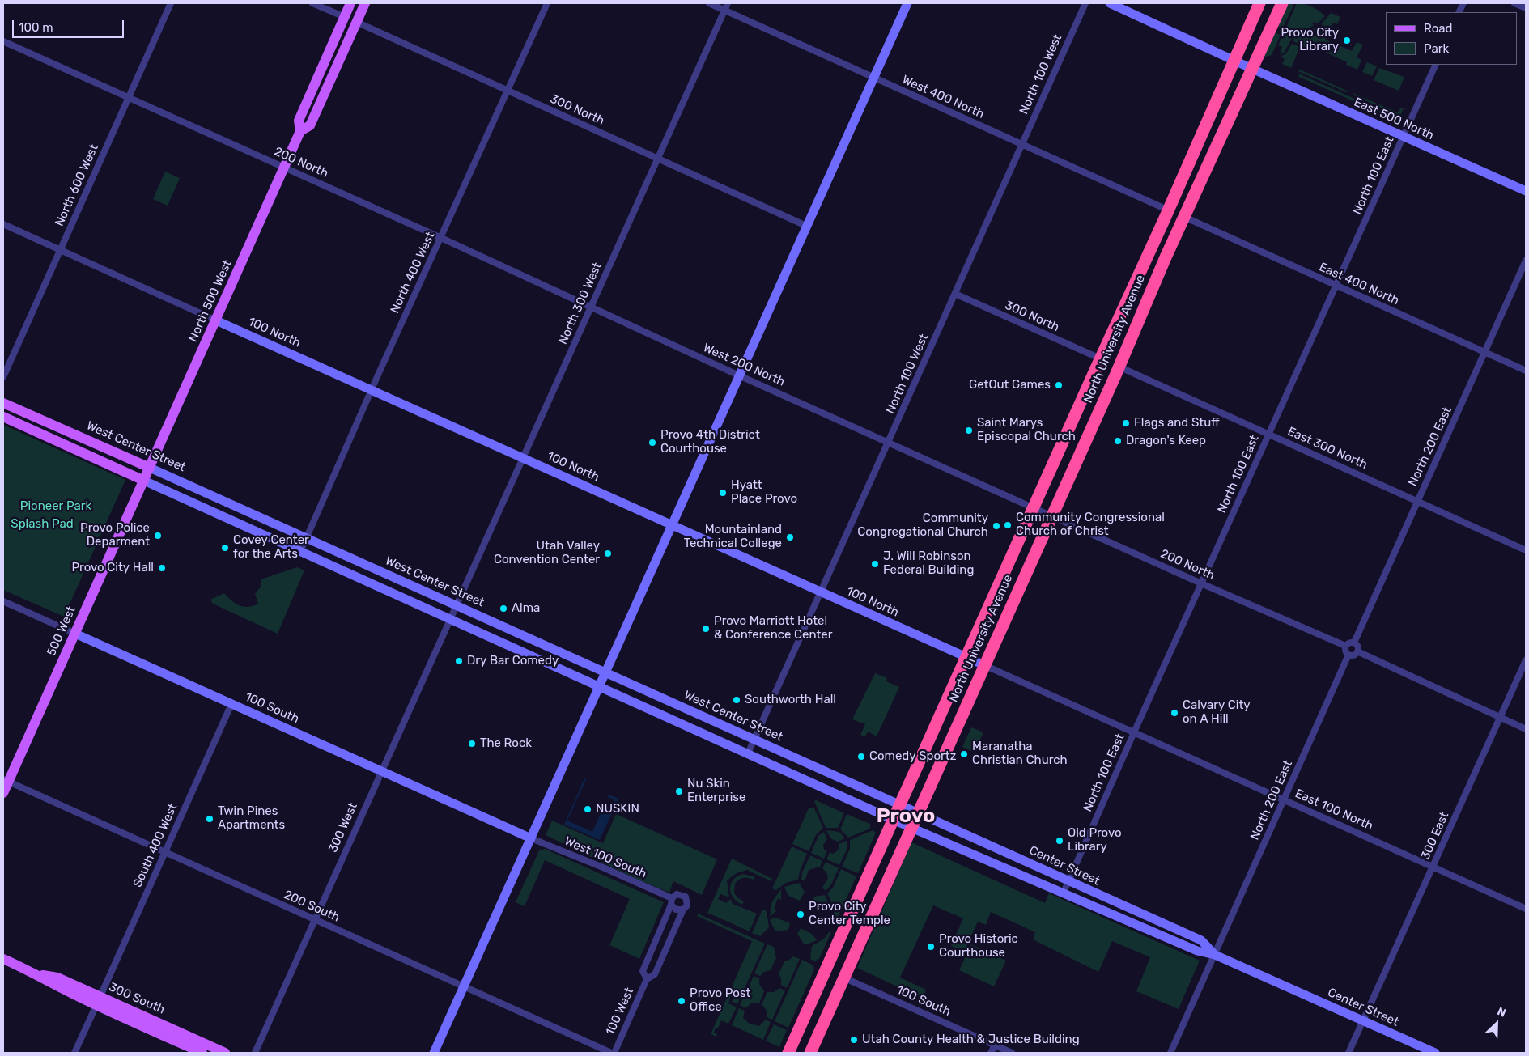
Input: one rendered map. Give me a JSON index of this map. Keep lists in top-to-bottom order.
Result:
{
  "streets": {
    "highway": ["North University Avenue"],
    "main road": [
      "East 500 North",
      "North 500 West",
      "100 North",
      "West Center Street",
      "500 West",
      "100 South",
      "Center Street",
      "300 South"
    ],
    "street": [
      "North 100 West",
      "West 400 North",
      "300 North",
      "200 North",
      "North 100 East",
      "North 600 West",
      "North 400 West",
      "East 400 North",
      "North 300 West",
      "West 200 North",
      "North 200 East",
      "East 300 North",
      "East 100 North",
      "300 West",
      "300 East",
      "South 400 West",
      "West 100 South",
      "200 South",
      "100 West"
    ]
  },
  "crossings": [
    ["North 100 West", "West 400 North"],
    ["North 100 West", "300 North"],
    ["North 100 West", "200 North"],
    ["North 100 West", "100 North"],
    ["North 100 West", "West 200 North"],
    ["North 100 West", "West Center Street"],
    ["West 400 North", "North 300 West"],
    ["West 400 North", "North University Avenue"],
    ["300 North", "North 400 West"],
    ["300 North", "North 500 West"],
    ["300 North", "North 300 West"],
    ["300 North", "North University Avenue"],
    ["East 500 North", "North 100 East"],
    ["East 500 North", "North University Avenue"],
    ["200 North", "North 100 East"],
    ["200 North", "North 600 West"],
    ["200 North", "North 400 West"],
    ["200 North", "North 500 West"],
    ["200 North", "North 300 West"],
    ["200 North", "North University Avenue"],
    ["200 North", "West 200 North"],
    ["200 North", "North 200 East"],
    ["North 100 East", "East 400 North"],
    ["North 100 East", "100 North"],
    ["North 100 East", "East 300 North"],
    ["North 100 East", "East 100 North"],
    ["North 100 East", "Center Street"],
    ["North 600 West", "100 North"],
    ["North 400 West", "100 North"],
    ["North 400 West", "West Center Street"],
    ["East 400 North", "North University Avenue"],
    ["East 400 North", "North 200 East"],
    ["North 500 West", "100 North"],
    ["North 500 West", "West Center Street"],
    ["North 500 West", "500 West"],
    ["North 300 West", "100 North"],
    ["North 300 West", "West 200 North"],
    ["North 300 West", "West Center Street"],
    ["North 300 West", "300 West"],
    ["100 North", "North University Avenue"],
    ["100 North", "East 100 North"],
    ["North University Avenue", "West Center Street"],
    ["North University Avenue", "East 300 North"],
    ["North University Avenue", "100 South"],
    ["North University Avenue", "Center Street"],
    ["West Center Street", "500 West"],
    ["West Center Street", "300 West"],
    ["West Center Street", "Center Street"],
    ["North 200 East", "East 300 North"],
    ["North 200 East", "East 100 North"],
    ["North 200 East", "Center Street"],
    ["500 West", "100 South"],
    ["500 West", "200 South"],
    ["100 South", "300 West"],
    ["100 South", "South 400 West"],
    ["100 South", "West 100 South"],
    ["East 100 North", "300 East"],
    ["300 West", "200 South"],
    ["300 East", "Center Street"],
    ["South 400 West", "200 South"],
    ["South 400 West", "300 South"],
    ["200 South", "100 West"]
  ],
  "districts": ["Provo"],
  "parks": ["Pioneer Park", "Splash Pad"],
  "places": [
    "Provo City Library",
    "GetOut Games",
    "Flags and Stuff",
    "Saint Marys Episcopal Church",
    "Dragon's Keep",
    "Provo 4th District Courthouse",
    "Hyatt Place Provo",
    "Community Congressional Church of Christ",
    "Community Congregational Church",
    "Provo Police Deparment",
    "Mountainland Technical College",
    "Covey Center for the Arts",
    "Utah Valley Convention Center",
    "J. Will Robinson Federal Building",
    "Provo City Hall",
    "Alma",
    "Provo Marriott Hotel & Conference Center",
    "Dry Bar Comedy",
    "Southworth Hall",
    "Calvary City on A Hill",
    "The Rock",
    "Maranatha Christian Church",
    "Comedy Sportz",
    "Nu Skin Enterprise",
    "NUSKIN",
    "Twin Pines Apartments",
    "Old Provo Library",
    "Provo City Center Temple",
    "Provo Historic Courthouse",
    "Provo Post Office",
    "Utah County Health & Justice Building"
  ],
  "legend": ["Road", "Park"],
  "scale_bar": "100 m",
  "north": "top right"
}
